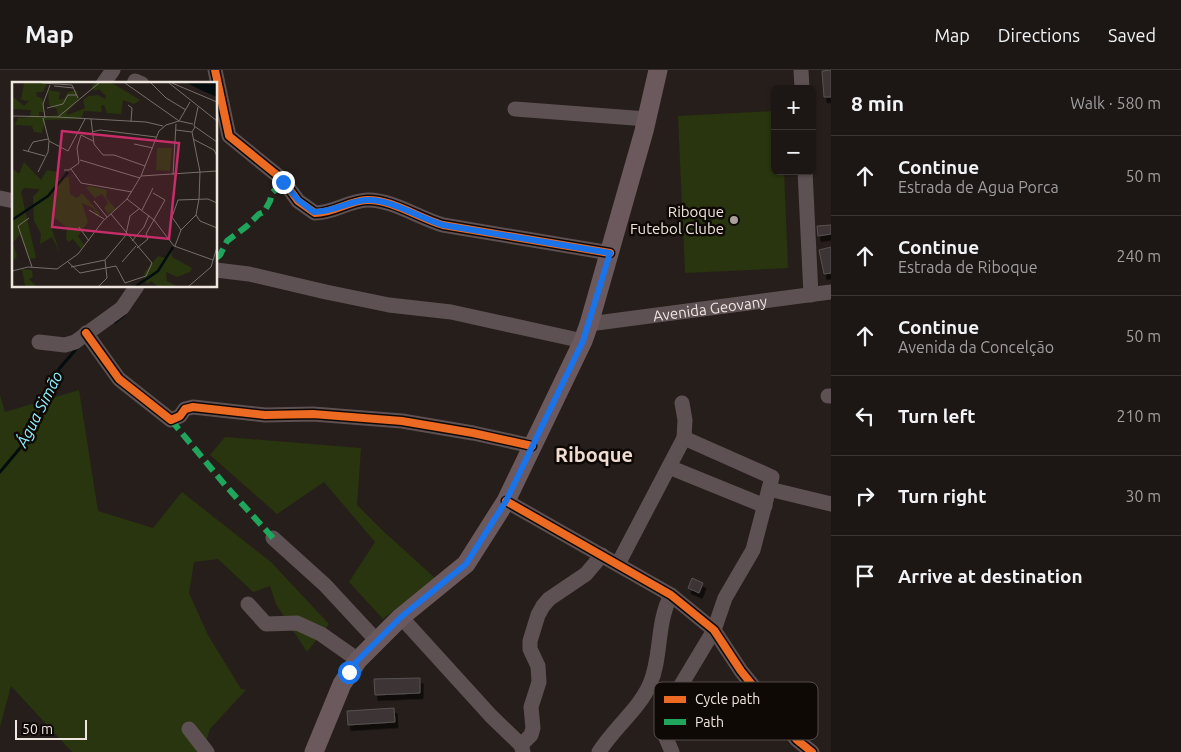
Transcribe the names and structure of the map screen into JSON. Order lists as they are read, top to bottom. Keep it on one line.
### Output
{"streets":{"street":["Avenida Geovany"]},"districts":["Riboque"],"water":["Água Simão"],"places":["Riboque Futebol Clube"],"legend":["Cycle path","Path"],"scale_bar":"50 m","page":{"header":"Map","nav":["Map","Directions","Saved"],"heading":["8 min","Walk · 580 m"],"map_buttons":["+","−"],"list":[["Continue","Estrada de Agua Porca","50 m"],["Continue","Estrada de Riboque","240 m"],["Continue","Avenida da Concelção","50 m"],["Turn left","210 m"],["Turn right","30 m"],"Arrive at destination"],"scale":"50 m"}}
